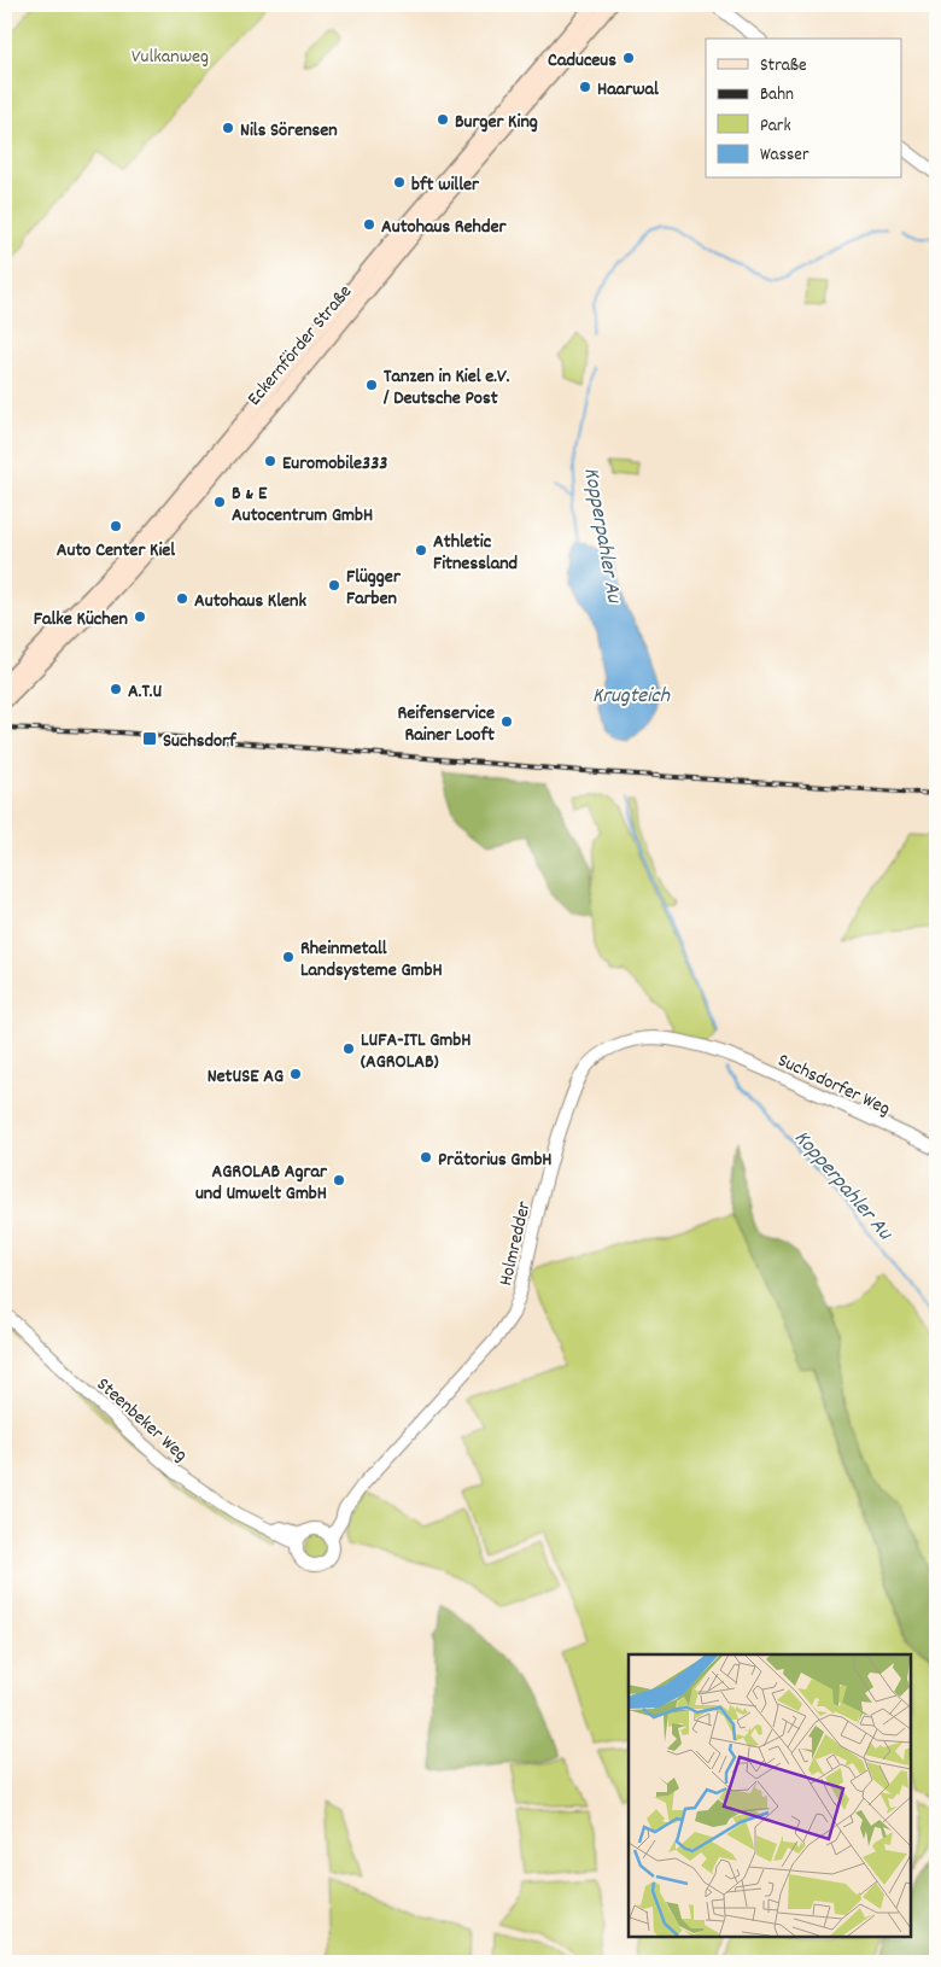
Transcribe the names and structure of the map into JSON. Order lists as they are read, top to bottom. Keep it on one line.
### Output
{"streets":{"main road":["Eckernförder Straße"],"street":["Suchsdorfer Weg","Holmredder","Steenbeker Weg"]},"crossings":[["Suchsdorfer Weg","Holmredder"],["Holmredder","Steenbeker Weg"]],"water":["Kopperpahler Au","Krugteich"],"parks":["Vulkanweg"],"places":{"other":["Caduceus","Haarwal","Burger King","Nils Sörensen","bft willer","Autohaus Rehder","Tanzen in Kiel e.V. / Deutsche Post","Euromobile333","B & E Autocentrum GmbH","Auto Center Kiel","Athletic Fitnessland","Flügger Farben","Autohaus Klenk","Falke Küchen","A.T.U","Reifenservice Rainer Looft","Rheinmetall Landsysteme GmbH","LUFA-ITL GmbH (AGROLAB)","NetUSE AG","Prätorius GmbH","AGROLAB Agrar und Umwelt GmbH"],"transit":["Suchsdorf"]},"legend":["Straße","Bahn","Park","Wasser"]}
